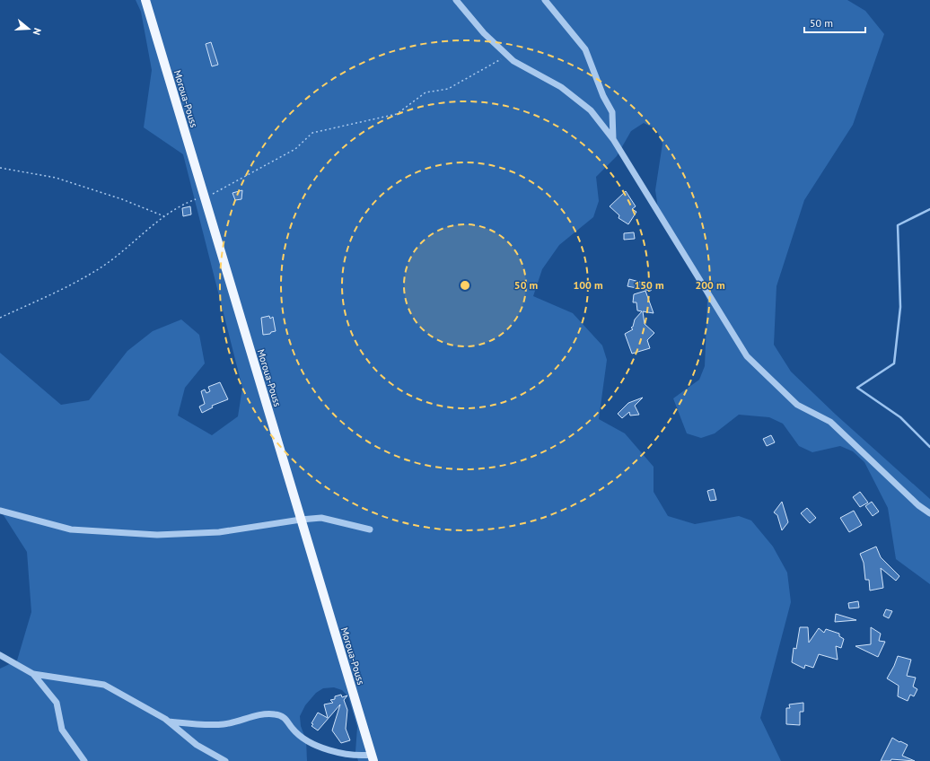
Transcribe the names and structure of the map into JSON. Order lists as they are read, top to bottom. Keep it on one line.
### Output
{"streets":{"main road":["Moroua-Pouss"]},"scale_bar":"50 m","north":"right","rings":["50 m","100 m","150 m","200 m"]}
